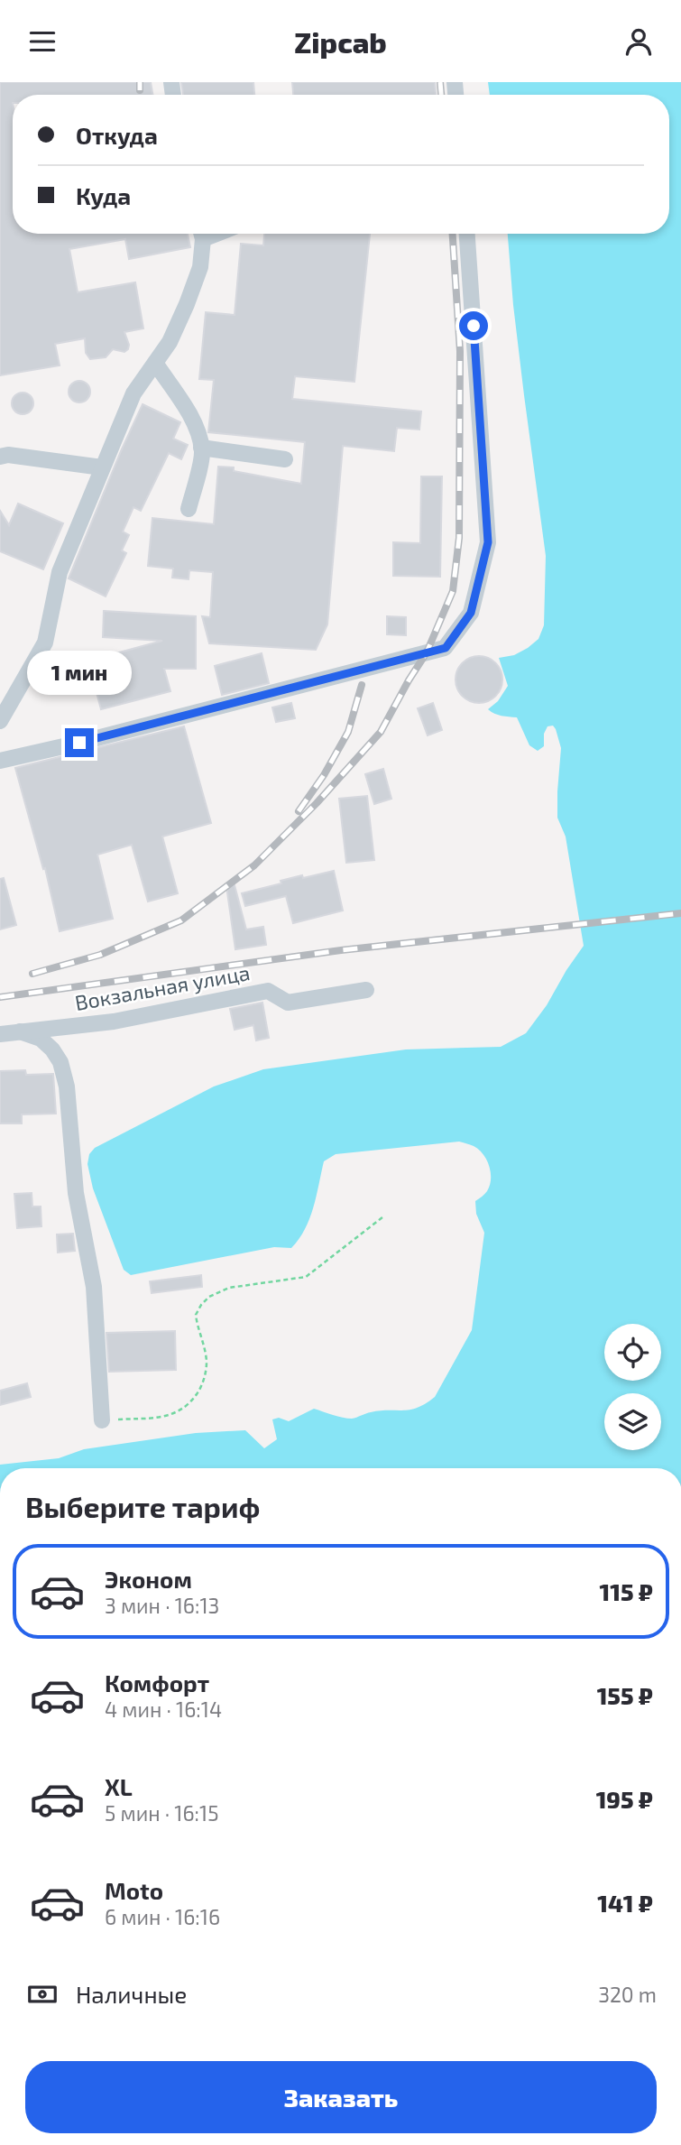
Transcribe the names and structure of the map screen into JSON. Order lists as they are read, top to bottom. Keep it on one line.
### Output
{"streets":{"street":["Вокзальная улица"]},"page":{"header":"Zipcab","banner":["Откуда","Куда"],"bubble":"1 мин","heading":"Выберите тариф","list":[{"name":"Эконом","note":"3 мин · 16:13","value":"115 ₽"},{"name":"Комфорт","note":"4 мин · 16:14","value":"155 ₽"},{"name":"XL","note":"5 мин · 16:15","value":"195 ₽"},{"name":"Moto","note":"6 мин · 16:16","value":"141 ₽"}],"pay":["Наличные","320 m"],"buttons":"Заказать"}}
